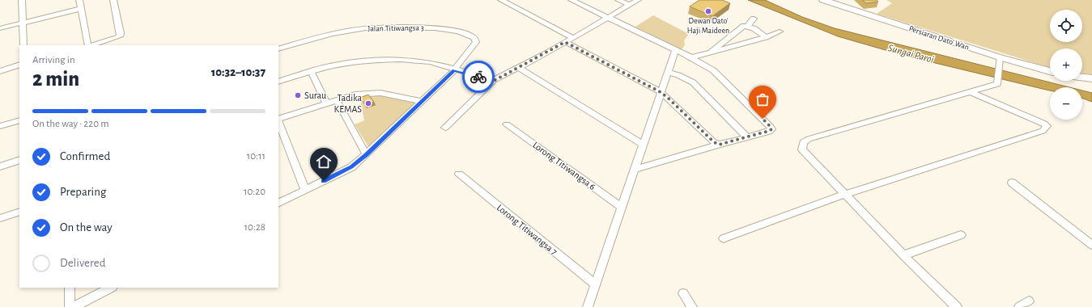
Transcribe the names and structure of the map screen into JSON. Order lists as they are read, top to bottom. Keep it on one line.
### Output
{"streets":{"street":["Jalan Titiwangsa 3","Persiaran Dato' Wan","Lorong Titiwangsa 6","Lorong Titiwangsa 7"]},"water":["Sungai Paroi"],"places":["Dewan Dato' Haji Maideen","Surau","Tadika KEMAS"],"page":{"map_buttons":["+","−"],"heading":["2 min","Arriving in","10:32–10:37"],"bar":"On the way · 220 m","list":[["Confirmed","10:11"],["Preparing","10:20"],["On the way","10:28"],"Delivered"]}}
